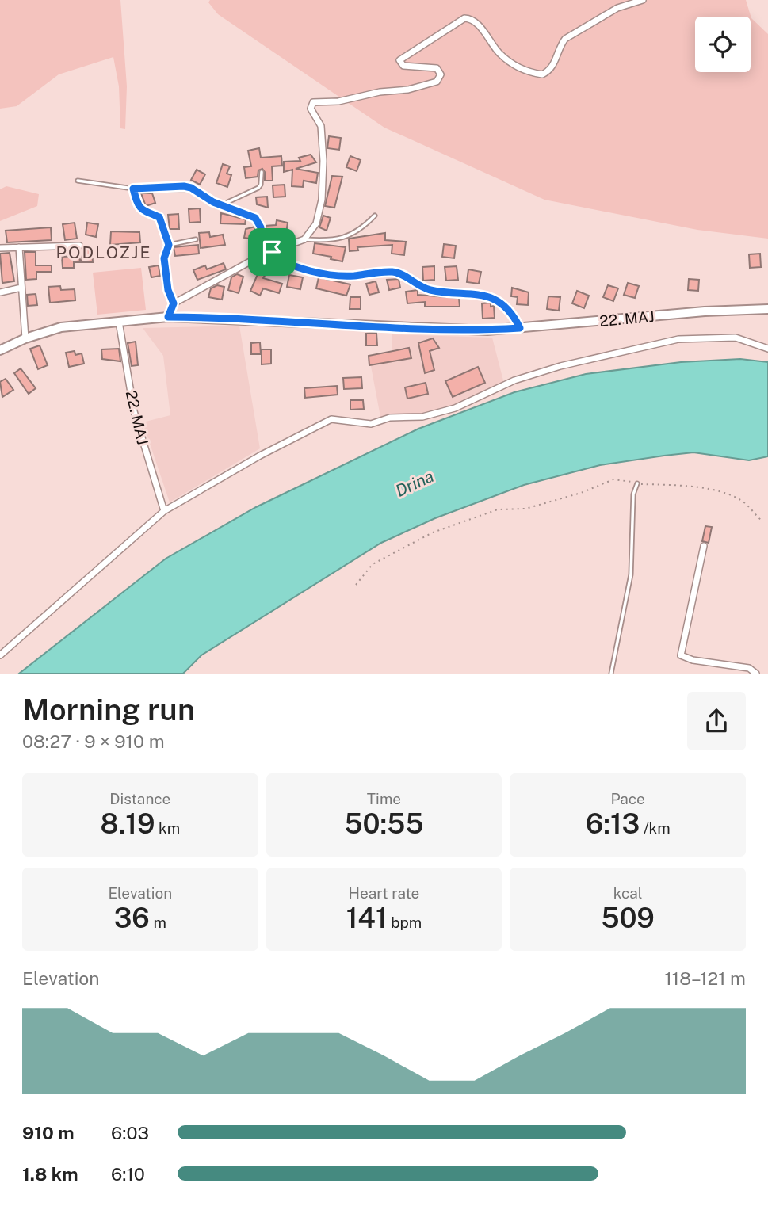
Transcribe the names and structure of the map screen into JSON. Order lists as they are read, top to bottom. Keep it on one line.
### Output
{"streets":{"main road":["22. MAJ"]},"districts":["PODLOZJE"],"water":["Drina"],"page":{"heading":["Morning run","08:27 · 9 × 910 m"],"stats":[["Distance","8.19 km"],["Time","50:55"],["Pace","6:13 /km"],["Elevation","36 m"],["Heart rate","141 bpm"],["kcal","509"]],"chart":["Elevation","118–121 m"],"list":[{"name":"910 m","note":"6:03"},{"name":"1.8 km","note":"6:10"}]}}
